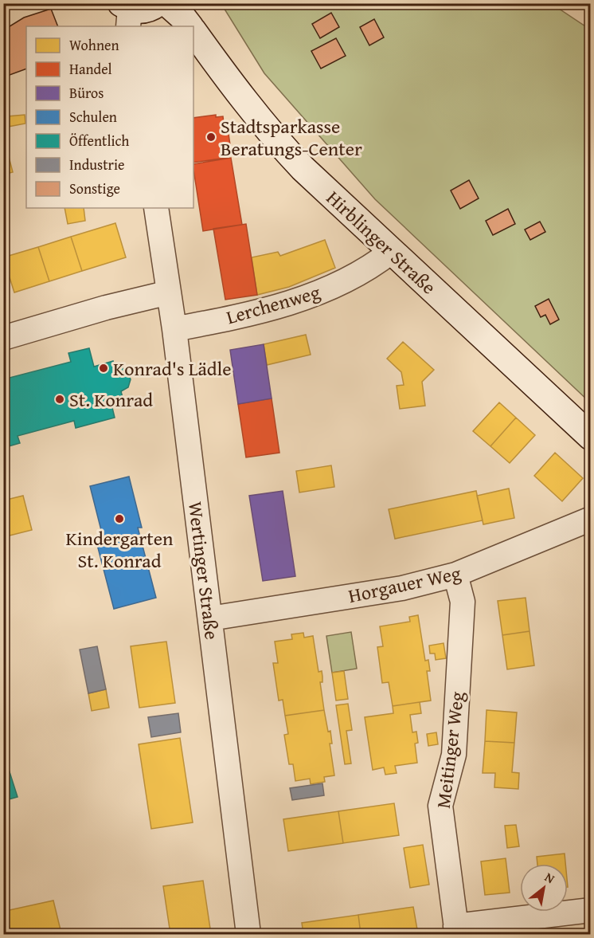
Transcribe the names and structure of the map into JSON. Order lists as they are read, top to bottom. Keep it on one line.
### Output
{"streets":{"street":["Hirblinger Straße","Lerchenweg","Wertinger Straße","Horgauer Weg","Meitinger Weg"]},"crossings":[["Hirblinger Straße","Lerchenweg"],["Lerchenweg","Wertinger Straße"],["Wertinger Straße","Horgauer Weg"],["Horgauer Weg","Meitinger Weg"]],"places":["Stadtsparkasse Beratungs-Center","Konrad's Lädle","St. Konrad","Kindergarten St. Konrad"],"legend":["Wohnen","Handel","Büros","Schulen","Öffentlich","Industrie","Sonstige"],"north":"top right"}
